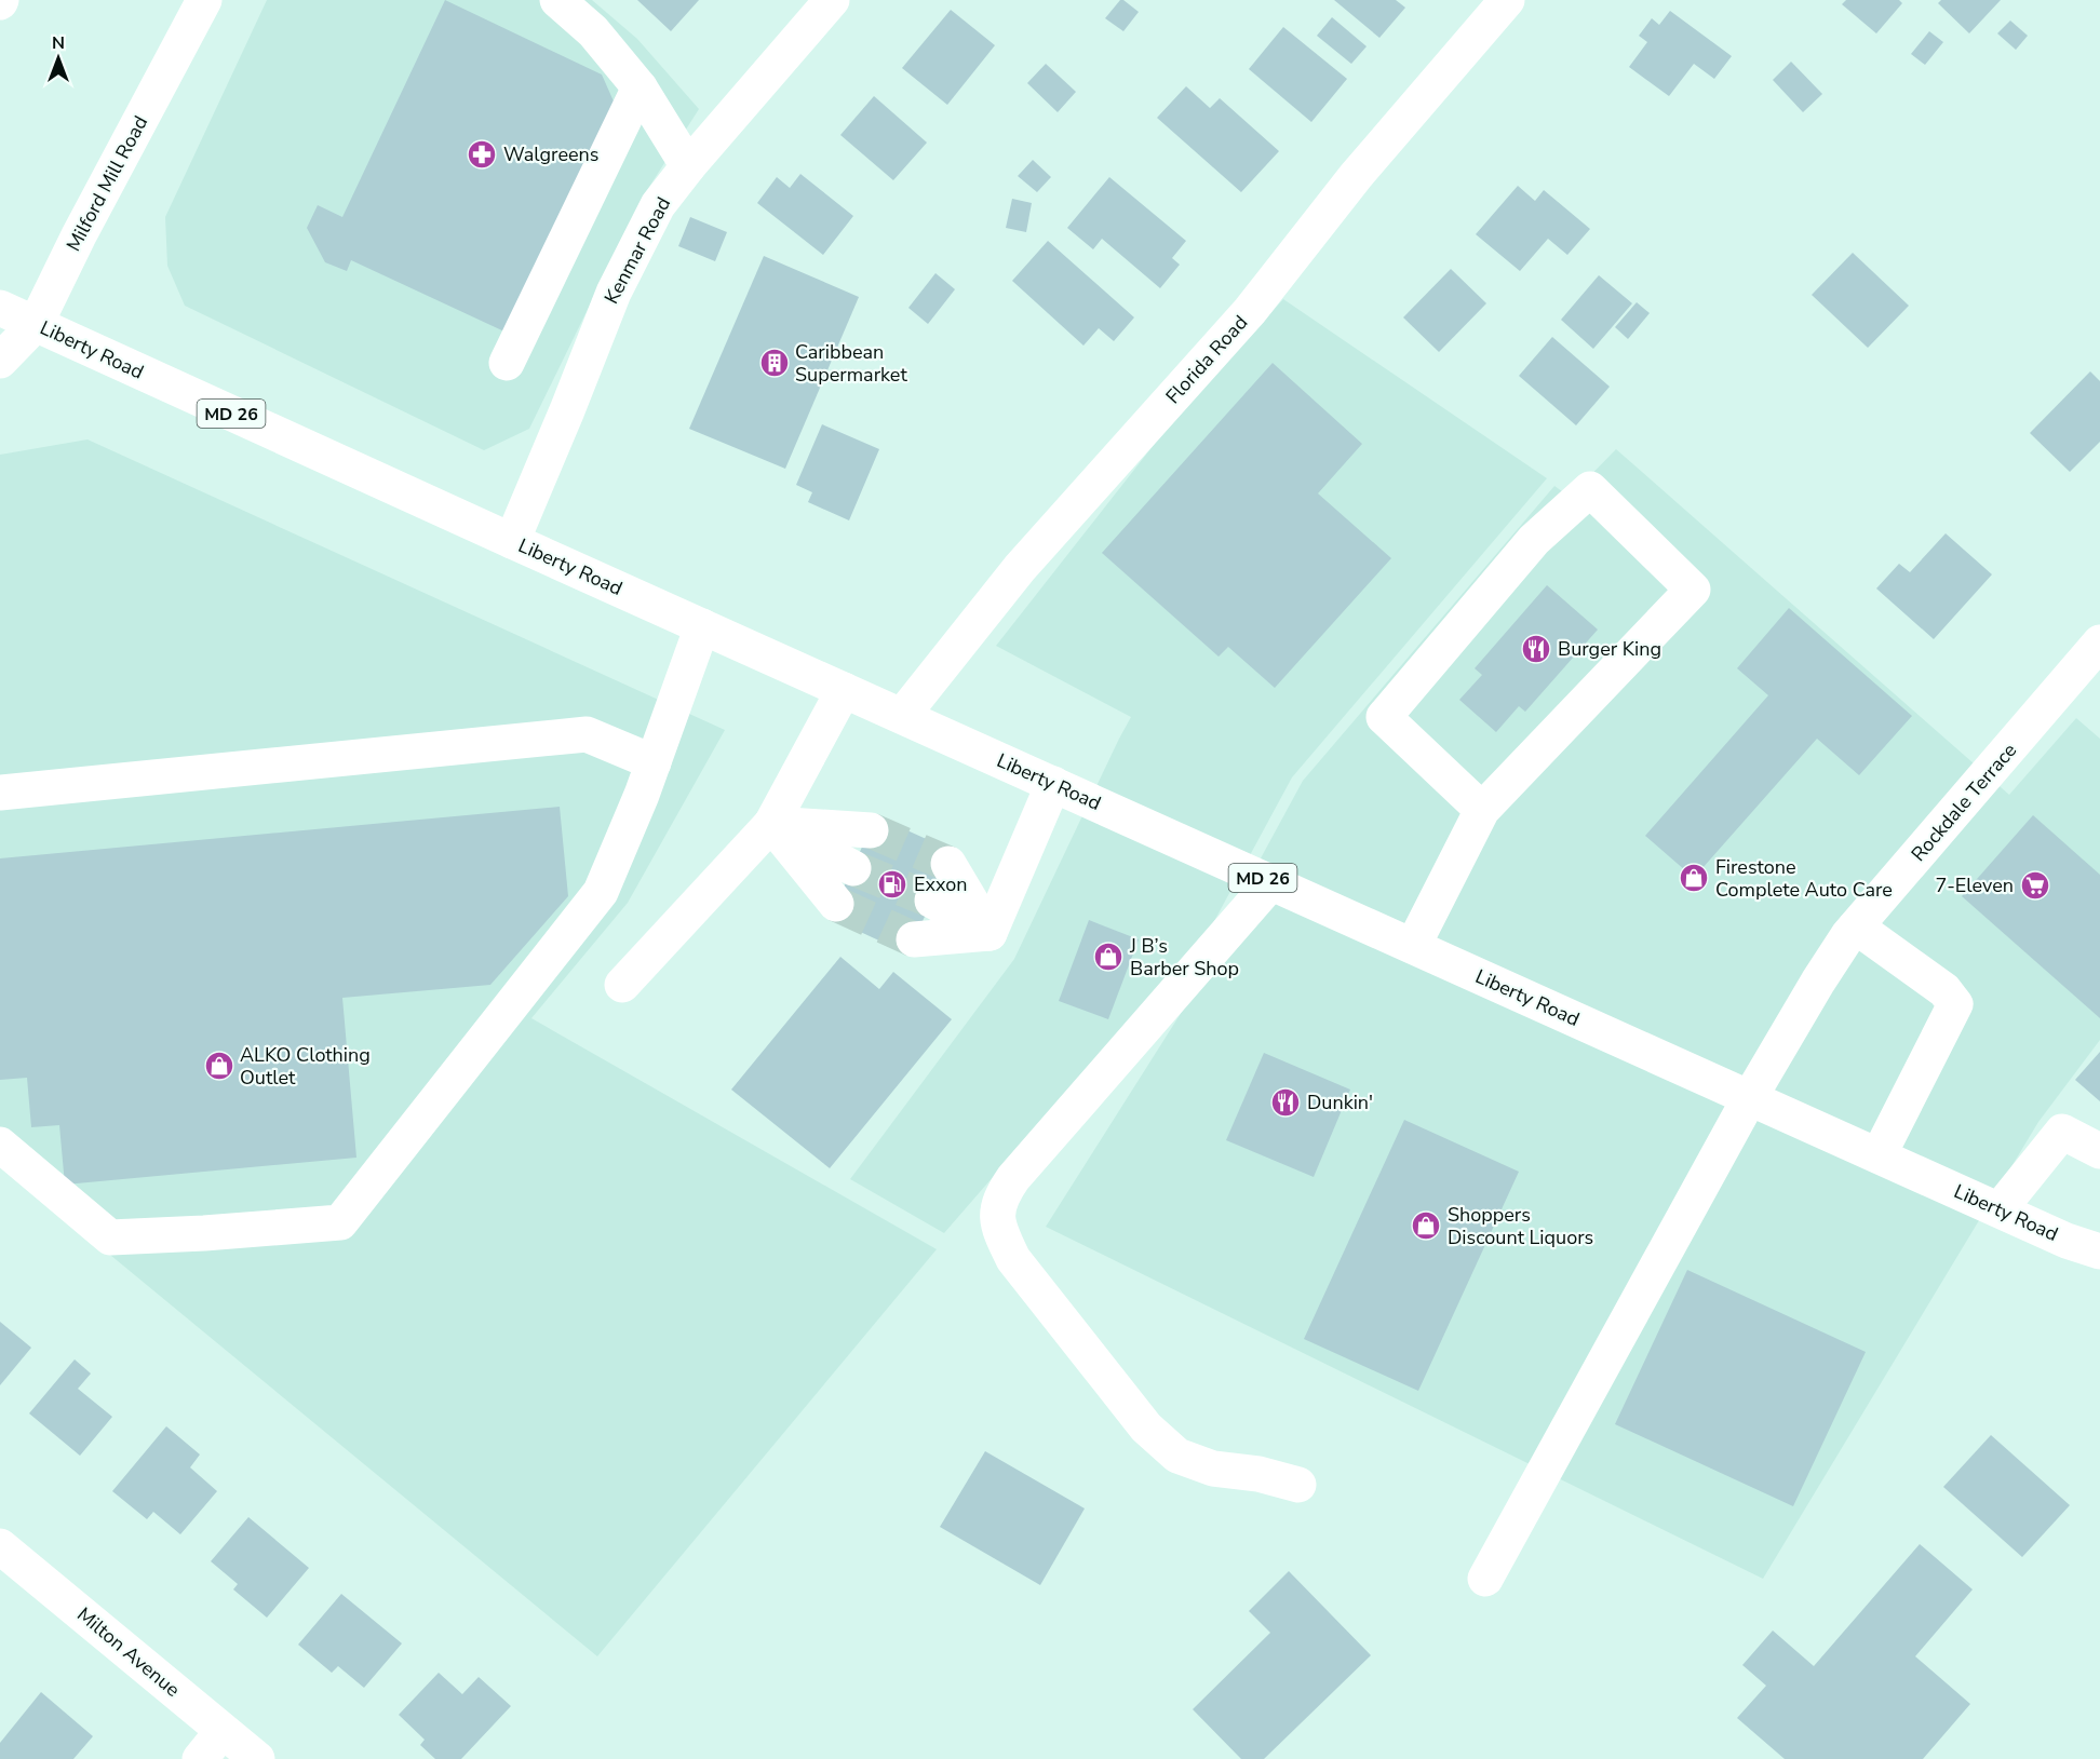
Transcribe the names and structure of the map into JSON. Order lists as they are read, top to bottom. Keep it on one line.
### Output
{"streets":{"main road":["Milford Mill Road","Kenmar Road","Liberty Road","Florida Road","MD 26","Rockdale Terrace","Milton Avenue"]},"crossings":[["Milford Mill Road","Liberty Road"],["Kenmar Road","Liberty Road"],["Liberty Road","Florida Road"],["Liberty Road","Rockdale Terrace"]],"places":{"pharmacy":["Walgreens"],"building":["Caribbean Supermarket"],"restaurant":["Burger King","Dunkin'"],"shop":["Firestone Complete Auto Care","J B’s Barber Shop","ALKO Clothing Outlet","Shoppers Discount Liquors"],"fuel station":["Exxon"],"supermarket":["7-Eleven"]},"north":"top"}
